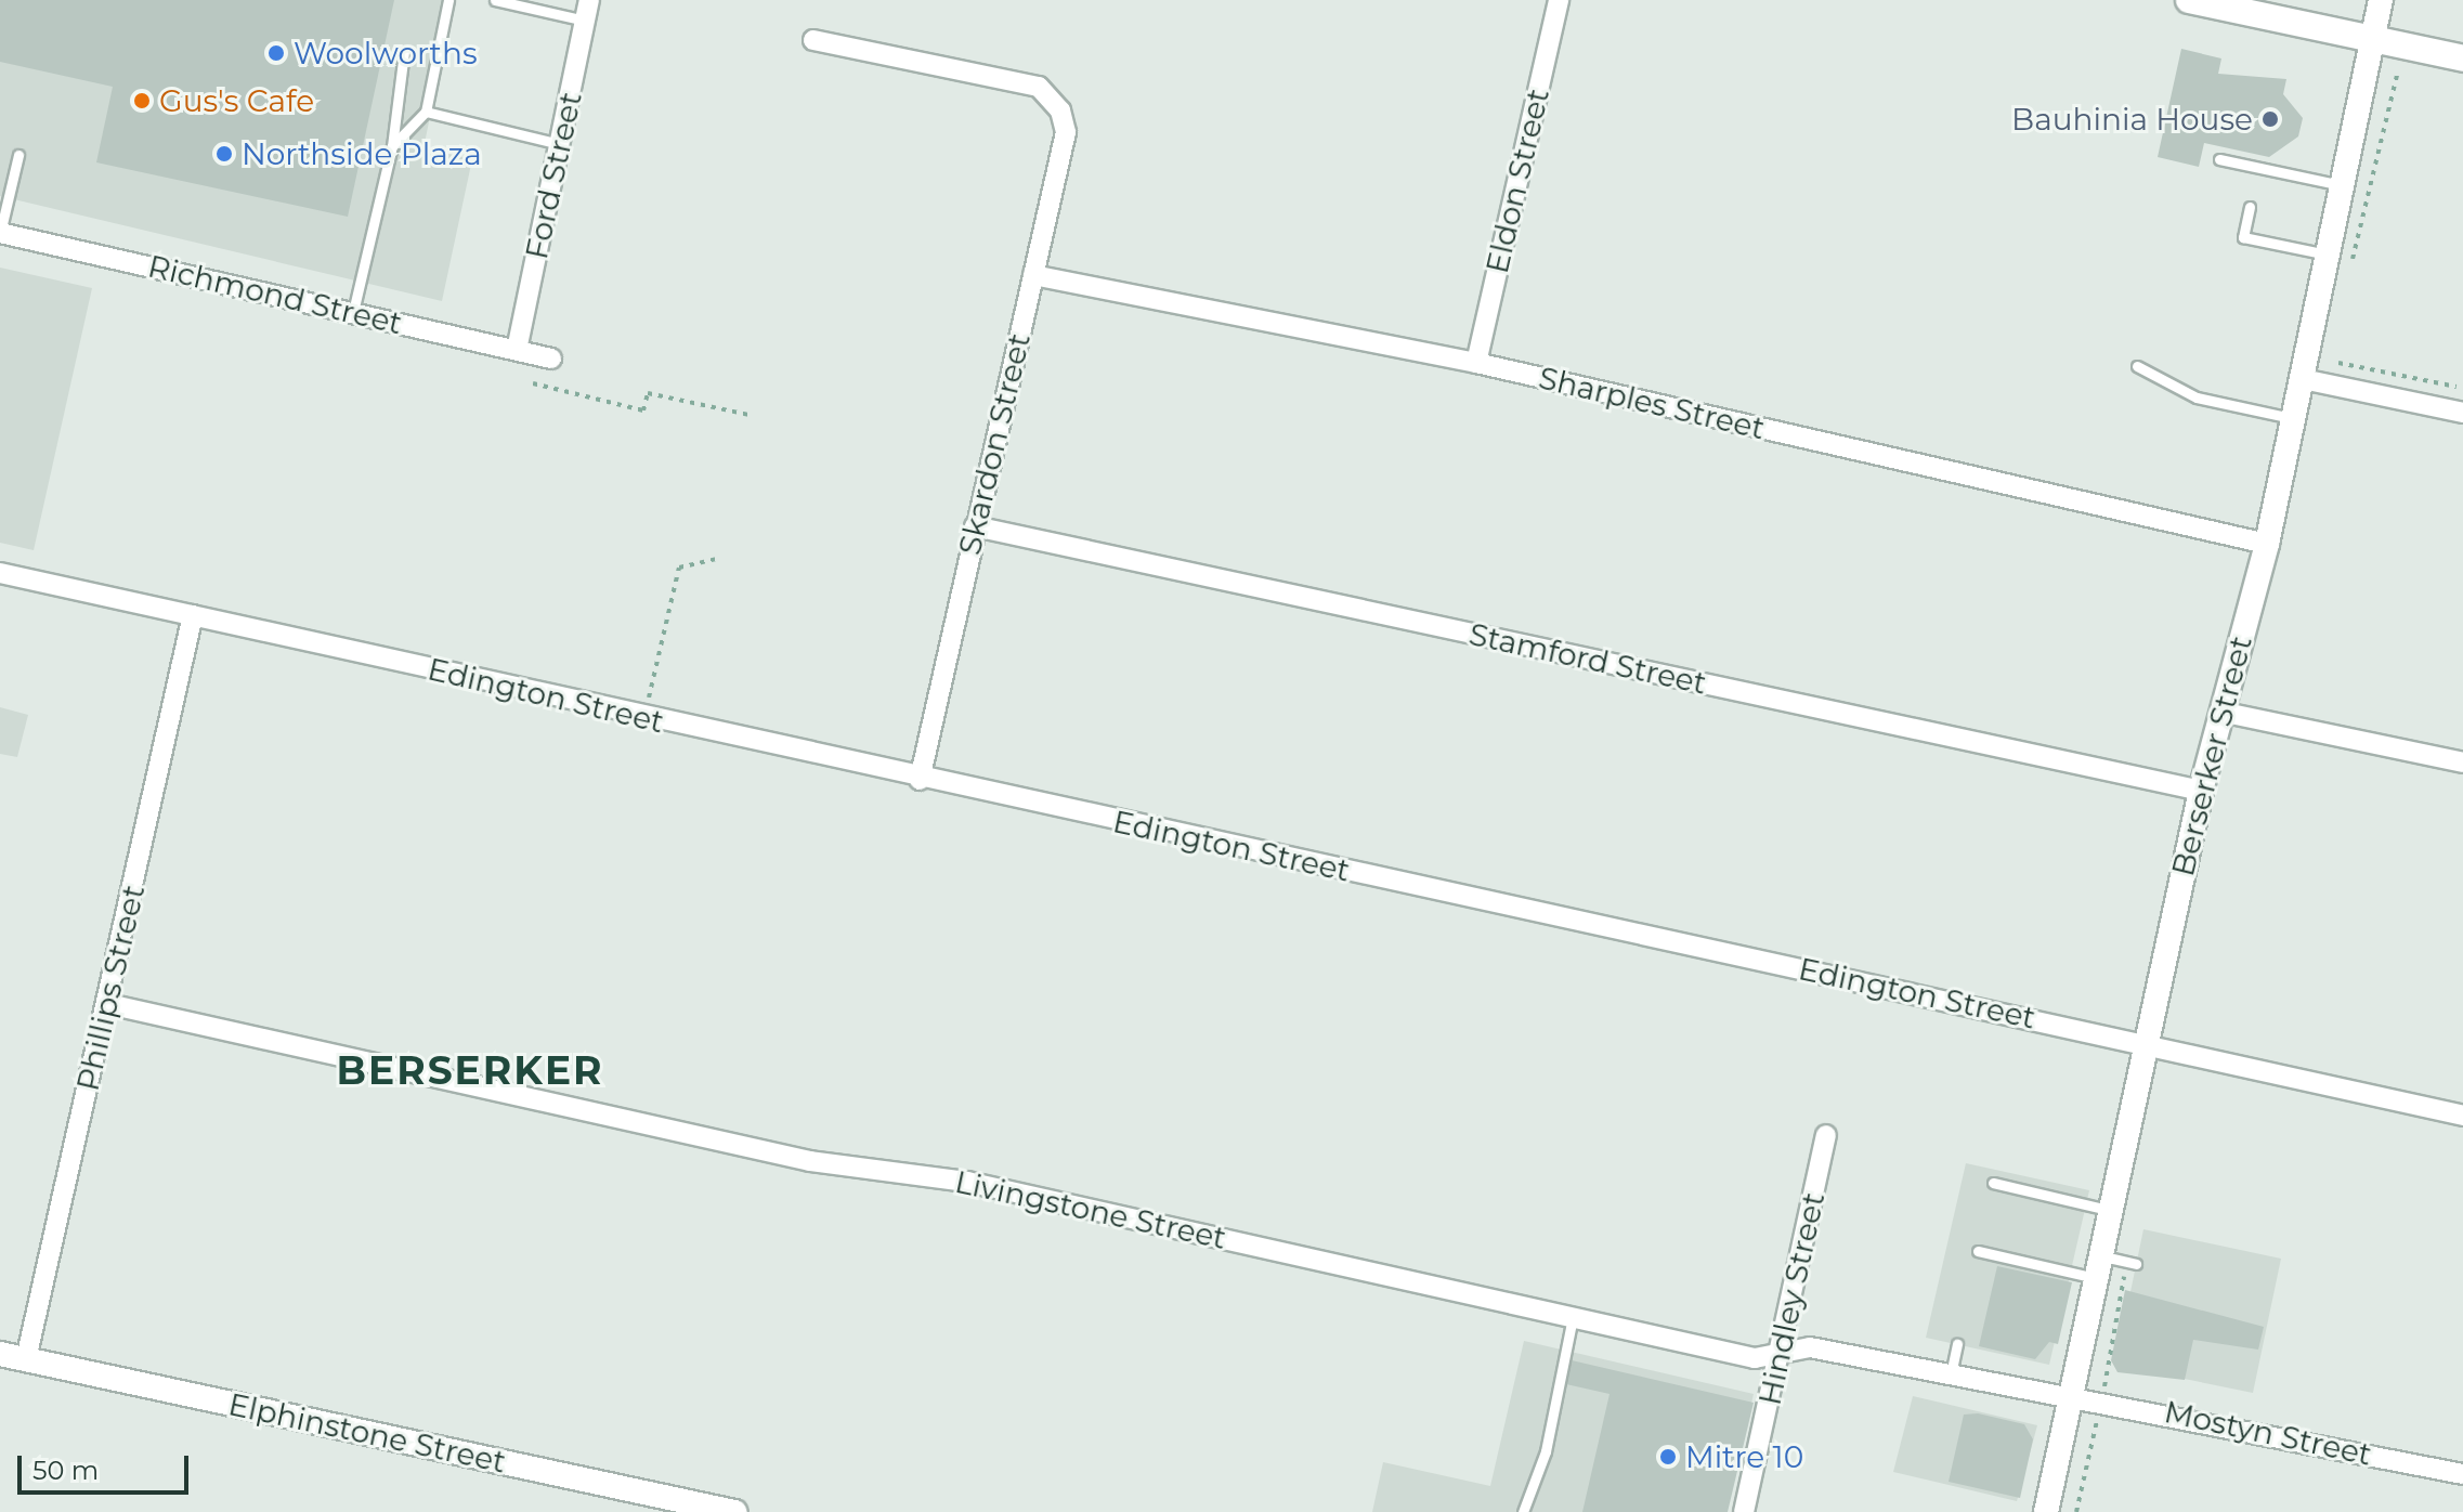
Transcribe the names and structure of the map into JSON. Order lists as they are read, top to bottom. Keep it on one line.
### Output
{"streets":{"street":["Ford Street","Eldon Street","Richmond Street","Sharples Street","Skardon Street","Stamford Street","Edington Street","Berserker Street","Phillips Street","Livingstone Street","Hindley Street","Elphinstone Street","Mostyn Street"]},"crossings":[["Ford Street","Richmond Street"],["Eldon Street","Sharples Street"],["Sharples Street","Skardon Street"],["Sharples Street","Berserker Street"],["Skardon Street","Stamford Street"],["Skardon Street","Edington Street"],["Stamford Street","Berserker Street"],["Edington Street","Berserker Street"],["Edington Street","Phillips Street"],["Berserker Street","Livingstone Street"],["Berserker Street","Mostyn Street"],["Phillips Street","Livingstone Street"],["Phillips Street","Elphinstone Street"],["Livingstone Street","Hindley Street"],["Livingstone Street","Mostyn Street"]],"districts":["BERSERKER"],"places":["Woolworths","Gus's Cafe","Bauhinia House","Northside Plaza","Mitre 10"],"scale_bar":"50 m"}
